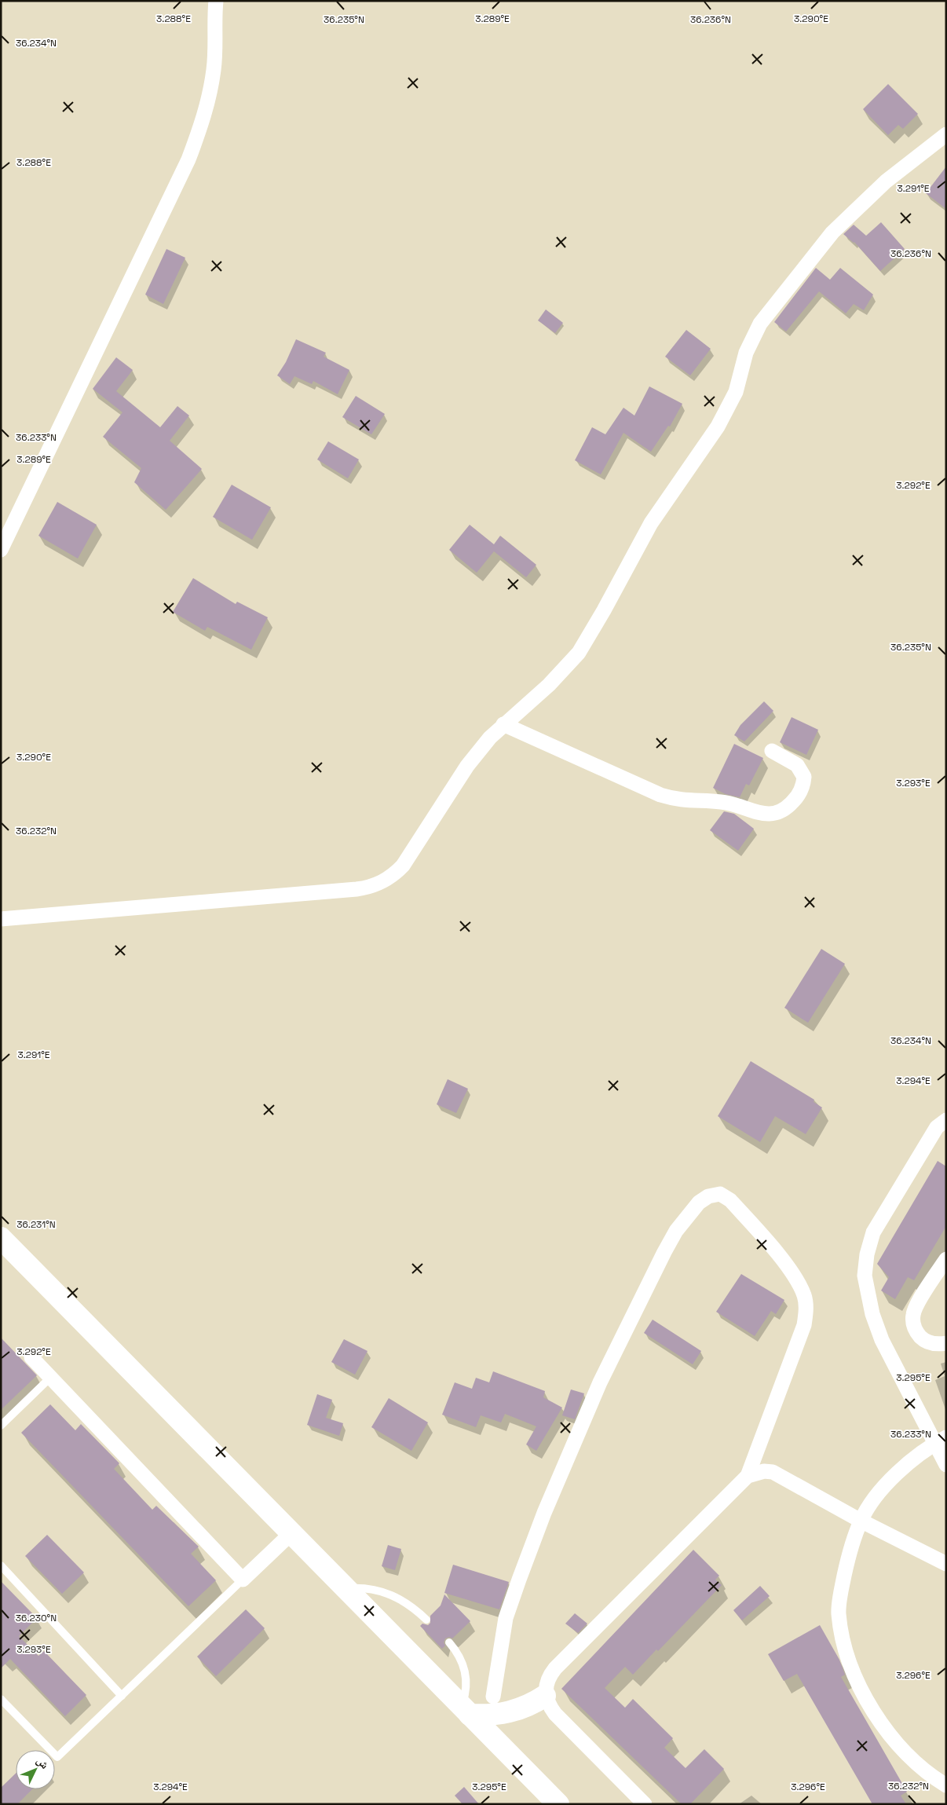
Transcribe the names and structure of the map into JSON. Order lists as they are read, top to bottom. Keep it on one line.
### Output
{"north":"top right","coordinates":["3.288°E","3.289°E","3.290°E","36.235°N","36.236°N","36.234°N","3.291°E","36.233°N","3.292°E","3.293°E","36.232°N","3.294°E","36.231°N","3.295°E","36.230°N","3.296°E"]}
